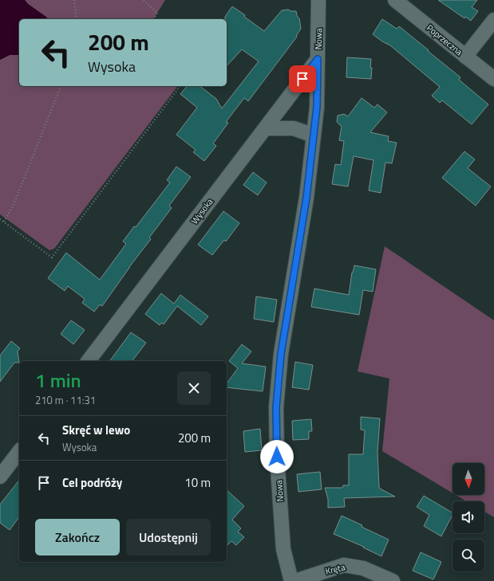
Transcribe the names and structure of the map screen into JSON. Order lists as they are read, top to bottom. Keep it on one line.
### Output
{"streets":{"street":["Nowa","Poprzeczna","Wysoka","Kręta"]},"crossings":[["Nowa","Wysoka"]],"north":"bottom","page":{"turn":["200 m","Wysoka"],"heading":["1 min","210 m · 11:31"],"list":[{"name":"Skręć w lewo","note":"Wysoka","value":"200 m"},{"name":"Cel podróży","value":"10 m"}],"buttons":["Zakończ","Udostępnij"]}}
